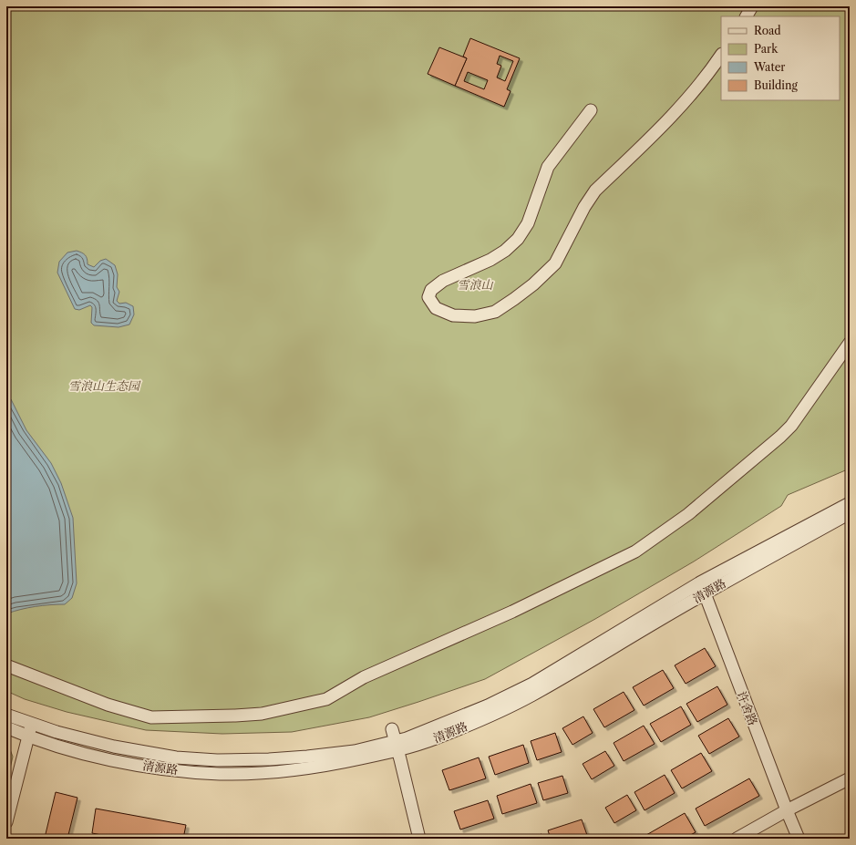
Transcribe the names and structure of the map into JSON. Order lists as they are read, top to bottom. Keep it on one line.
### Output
{"streets":{"street":["清源路","许舍路"]},"crossings":[["清源路","许舍路"]],"parks":["雪浪山","雪浪山生态园"],"legend":["Road","Park","Water","Building"]}
